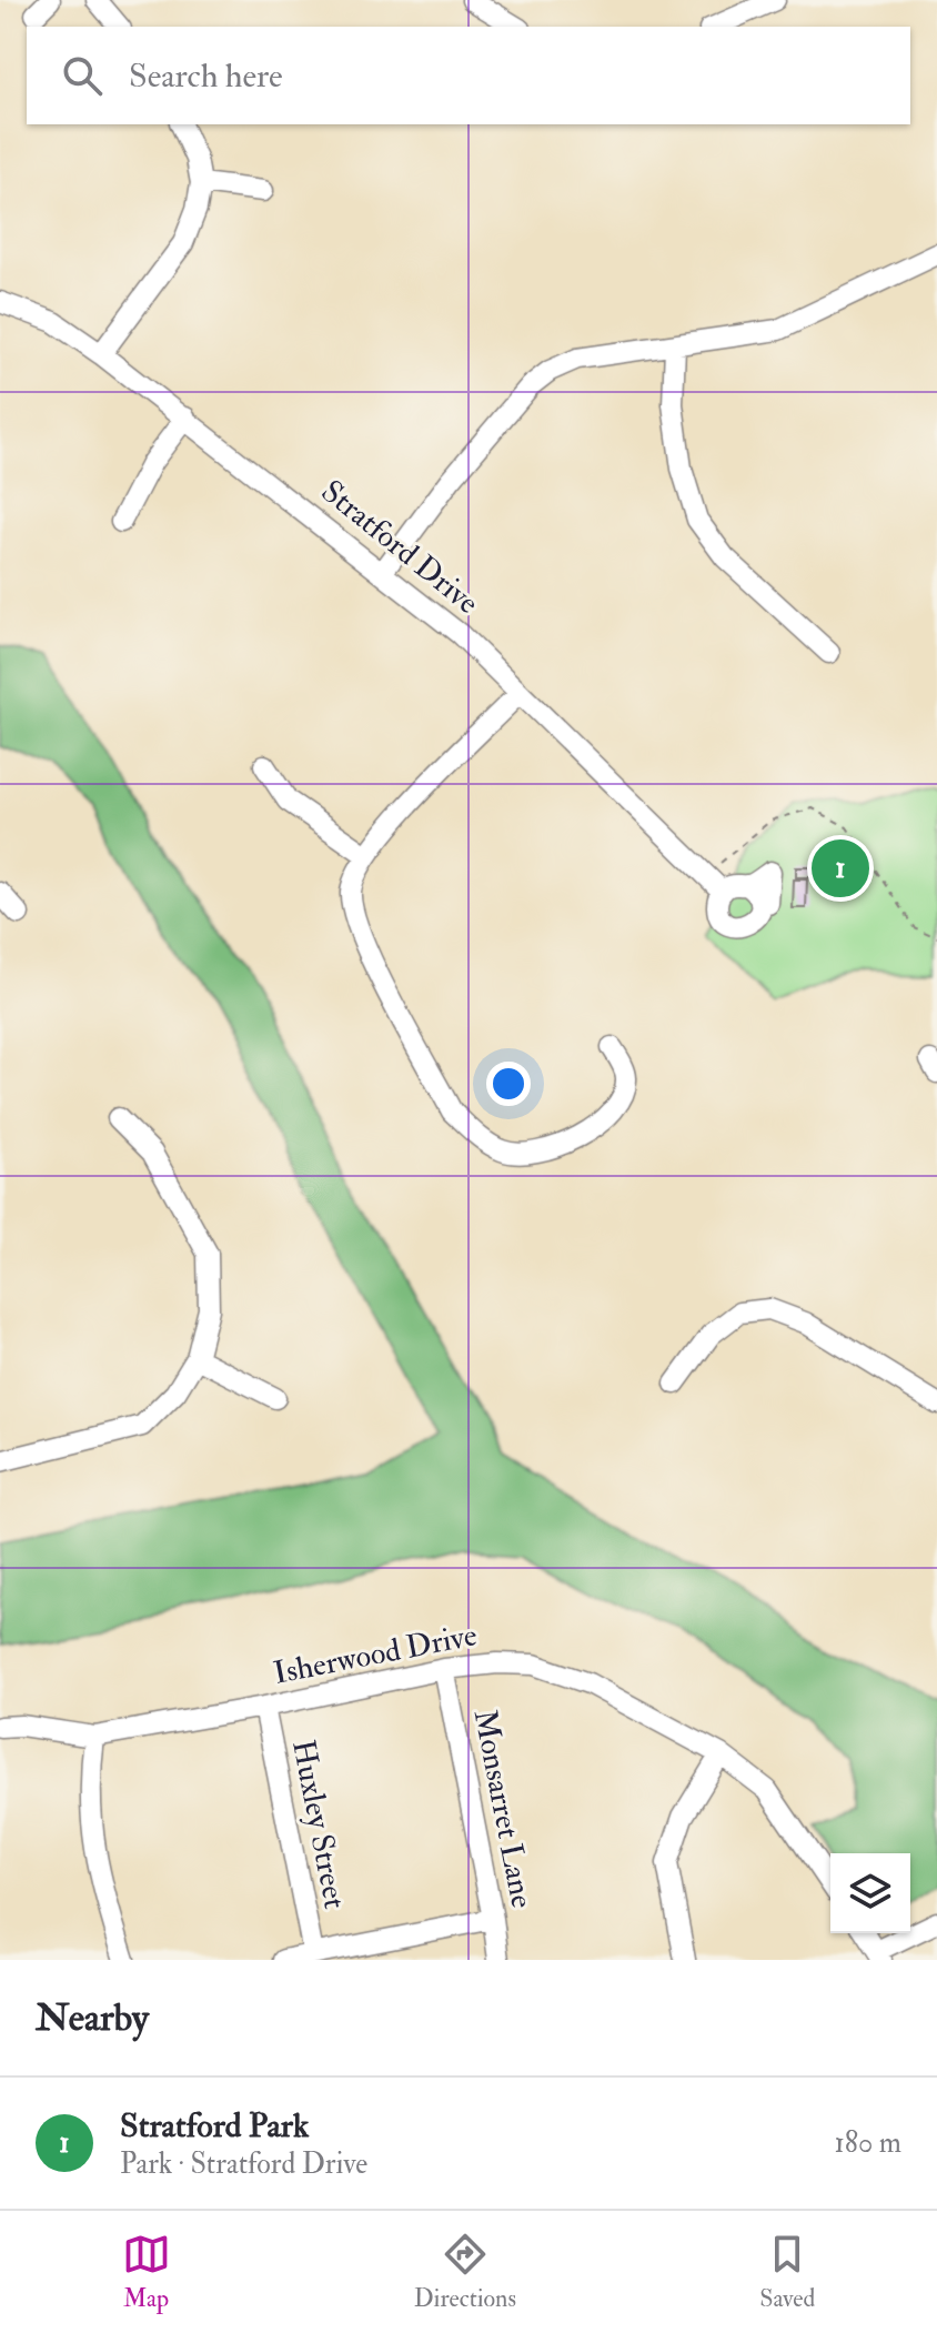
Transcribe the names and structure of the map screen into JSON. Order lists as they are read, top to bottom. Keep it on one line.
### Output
{"streets":{"street":["Stratford Drive","Isherwood Drive","Monsarret Lane","Huxley Street"]},"crossings":[["Isherwood Drive","Monsarret Lane"],["Isherwood Drive","Huxley Street"]],"page":{"search":"Search here","pins":"1","heading":"Nearby","list":[{"mark":"1","name":"Stratford Park","note":"Park · Stratford Drive","value":"180 m"}],"nav":["Map","Directions","Saved"]}}
